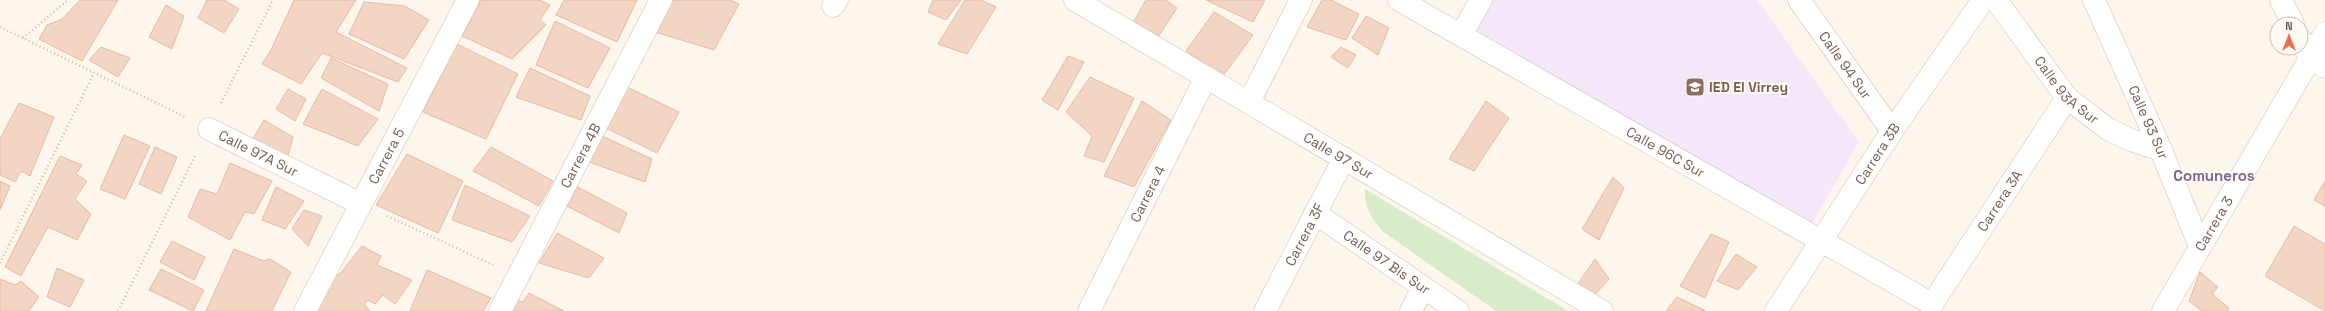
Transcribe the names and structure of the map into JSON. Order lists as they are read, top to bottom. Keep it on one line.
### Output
{"streets":{"street":["Calle 94 Sur","Calle 93A Sur","Calle 93 Sur","Calle 96C Sur","Calle 97A Sur","Carrera 3B","Carrera 5","Calle 97 Sur","Carrera 4B","Carrera 4","Carrera 3A","Carrera 3","Carrera 3F","Calle 97 Bis Sur"]},"crossings":[["Calle 94 Sur","Carrera 3B"],["Calle 93A Sur","Calle 93 Sur"],["Calle 93A Sur","Carrera 3A"],["Calle 93 Sur","Carrera 3"],["Calle 96C Sur","Carrera 3B"],["Calle 96C Sur","Carrera 3A"],["Calle 97A Sur","Carrera 5"],["Calle 97 Sur","Carrera 4"],["Calle 97 Sur","Carrera 3F"],["Carrera 3F","Calle 97 Bis Sur"]],"districts":["Comuneros"],"places":{"school or university":["IED El Virrey"]},"north":"top"}
